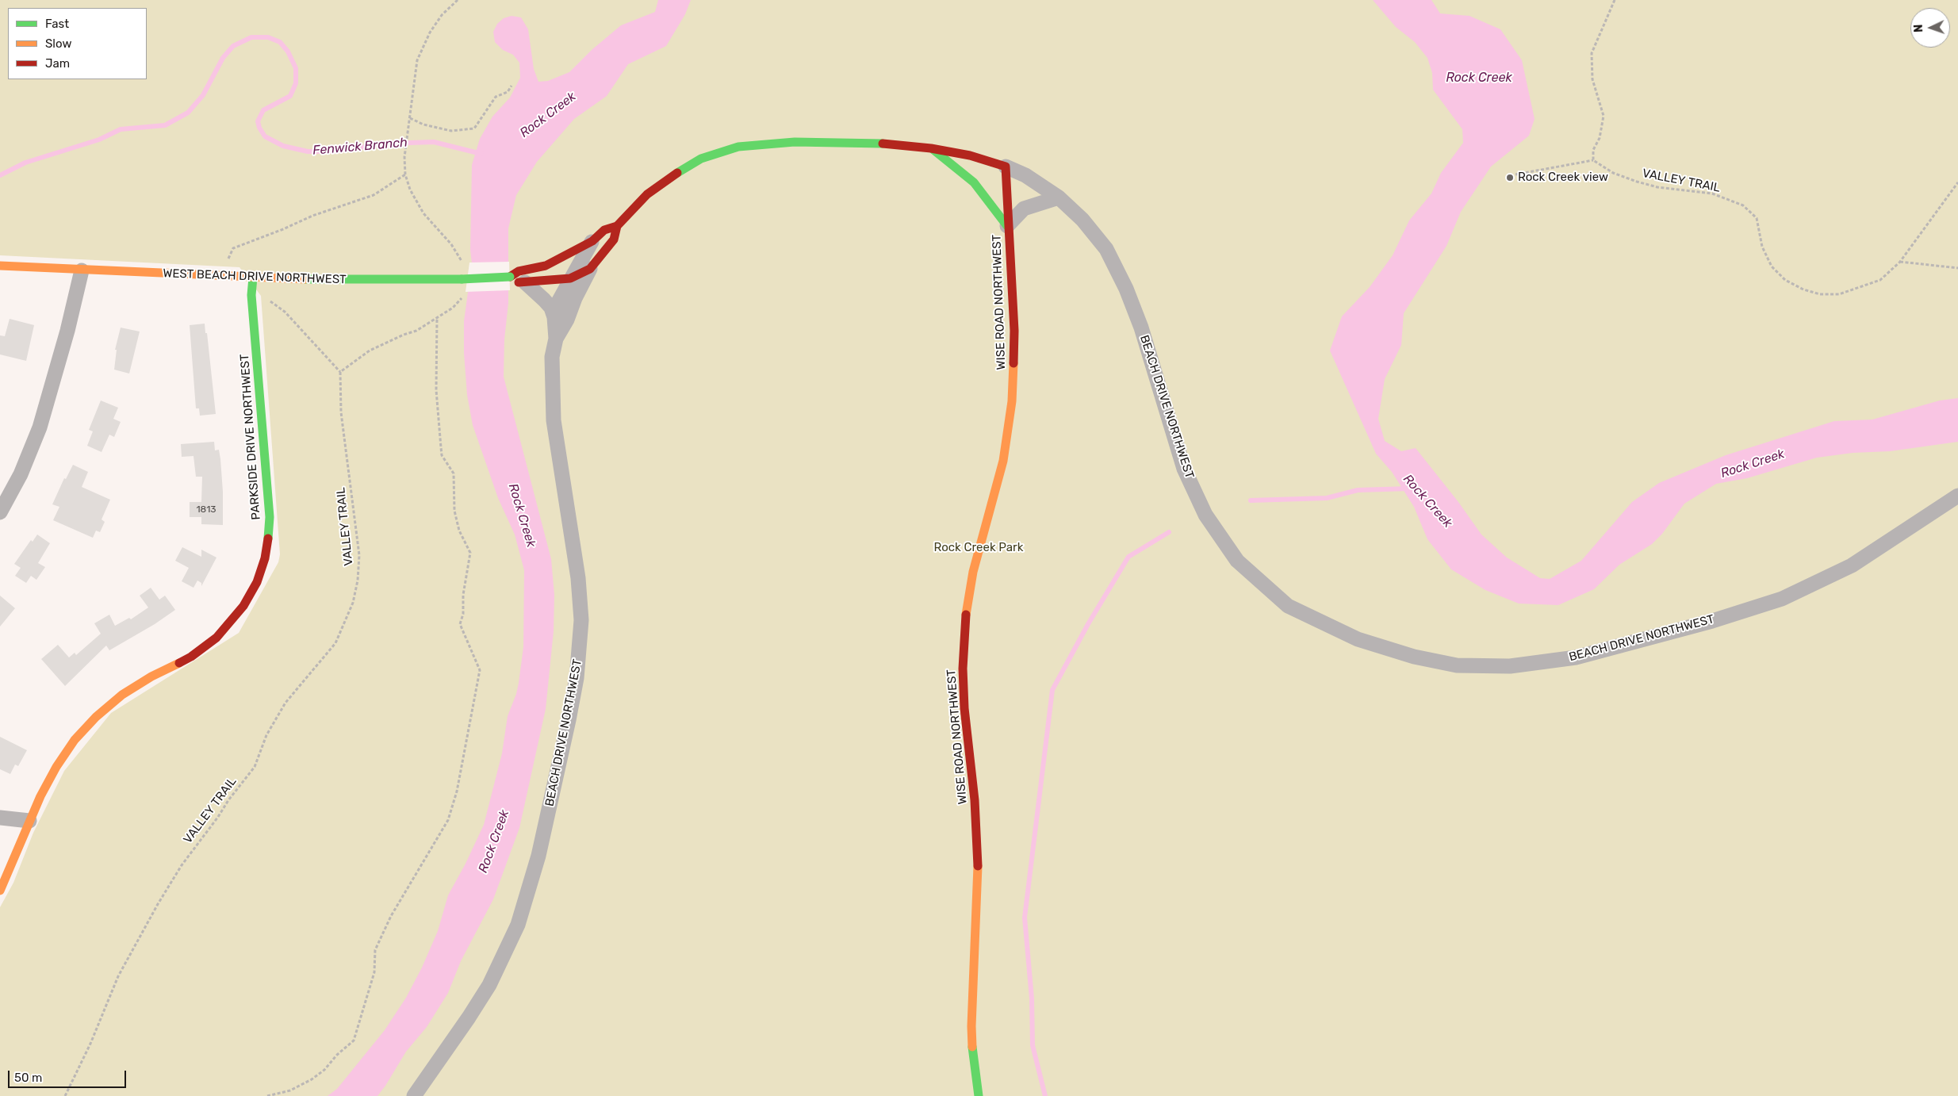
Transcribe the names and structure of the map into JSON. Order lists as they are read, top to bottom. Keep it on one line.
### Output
{"streets":{"street":["WEST BEACH DRIVE NORTHWEST","WISE ROAD NORTHWEST","BEACH DRIVE NORTHWEST","PARKSIDE DRIVE NORTHWEST"],"path":["VALLEY TRAIL"]},"crossings":[["WEST BEACH DRIVE NORTHWEST","BEACH DRIVE NORTHWEST"],["WEST BEACH DRIVE NORTHWEST","PARKSIDE DRIVE NORTHWEST"],["WISE ROAD NORTHWEST","BEACH DRIVE NORTHWEST"]],"water":["Rock Creek","Fenwick Branch"],"parks":["Rock Creek Park"],"places":["Rock Creek view"],"house_numbers":["1813"],"legend":["Fast","Slow","Jam"],"scale_bar":"50 m","north":"left"}
